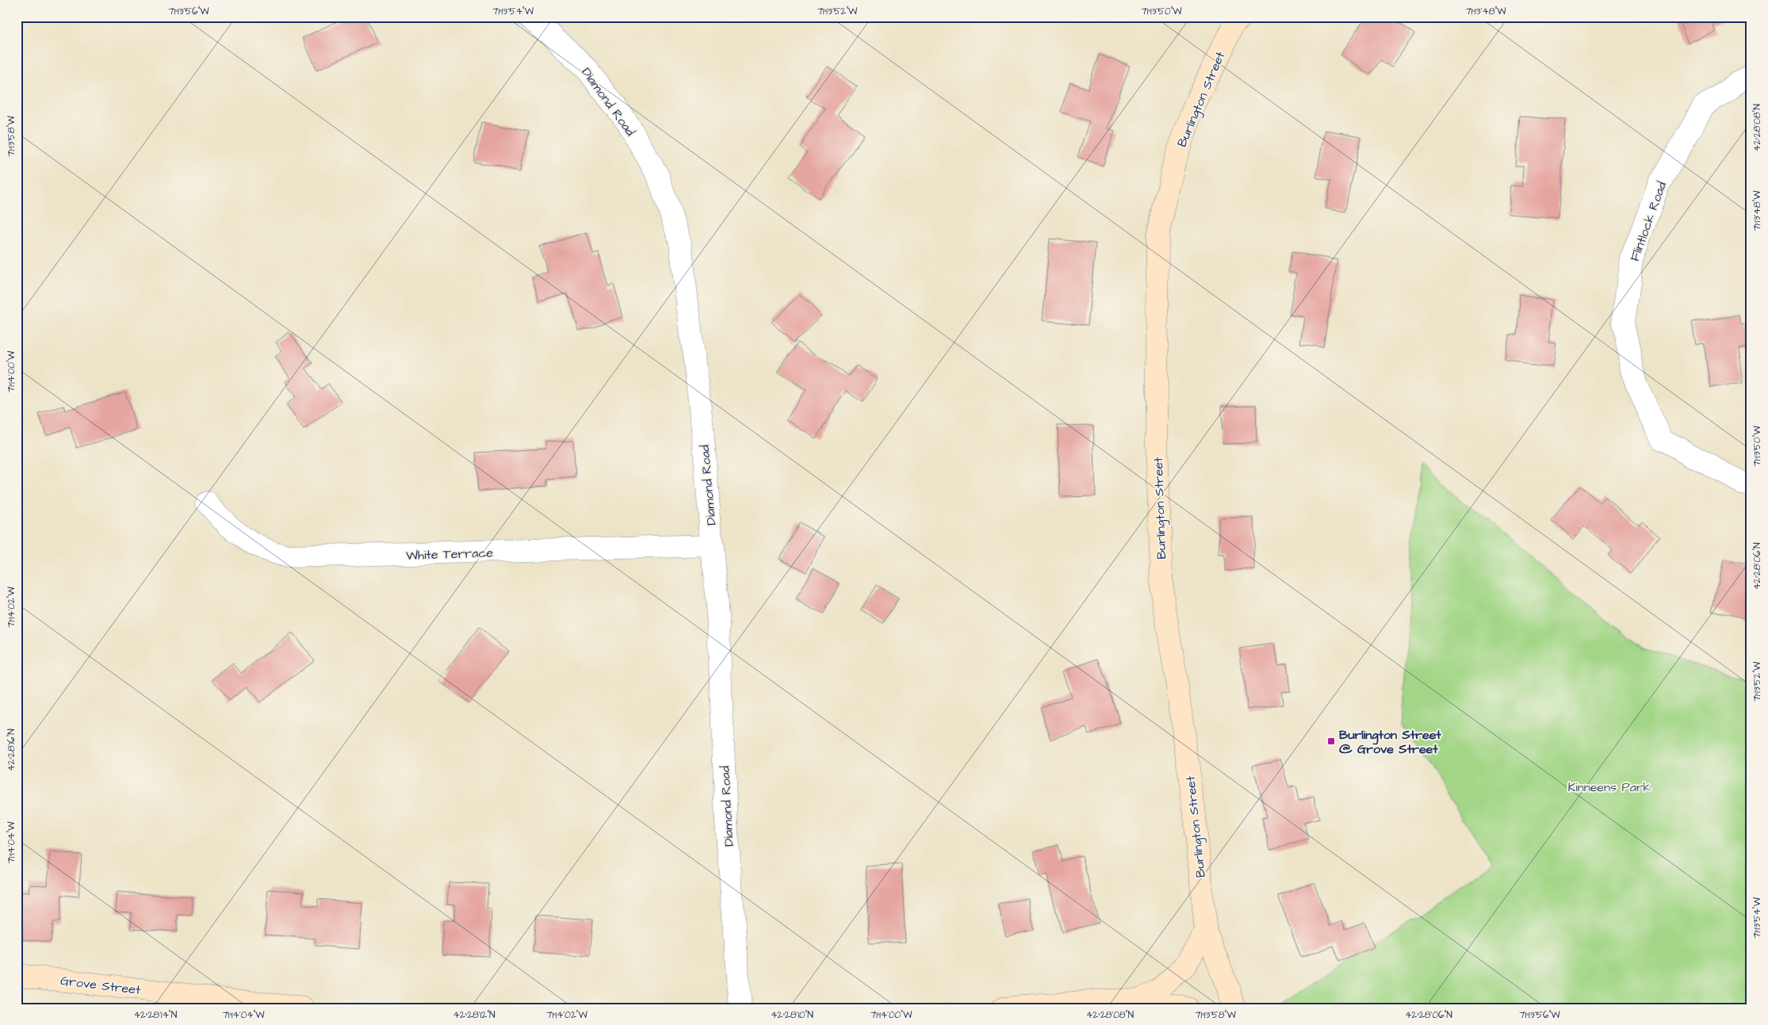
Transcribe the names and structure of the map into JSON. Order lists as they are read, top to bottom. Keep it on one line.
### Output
{"streets":{"street":["Burlington Street","Diamond Road","Flintlock Road","White Terrace","Grove Street"]},"crossings":[["Diamond Road","White Terrace"]],"parks":["Kinneens Park"],"places":{"transit":["Burlington Street @ Grove Street"]},"coordinates":["71°13'56\"W","71°13'54\"W","71°13'52\"W","71°13'50\"W","71°13'48\"W","42°28'08\"N","71°13'58\"W","71°14'00\"W","42°28'06\"N","71°14'02\"W","42°28'16\"N","71°14'04\"W","42°28'14\"N","42°28'12\"N","42°28'10\"N"]}
